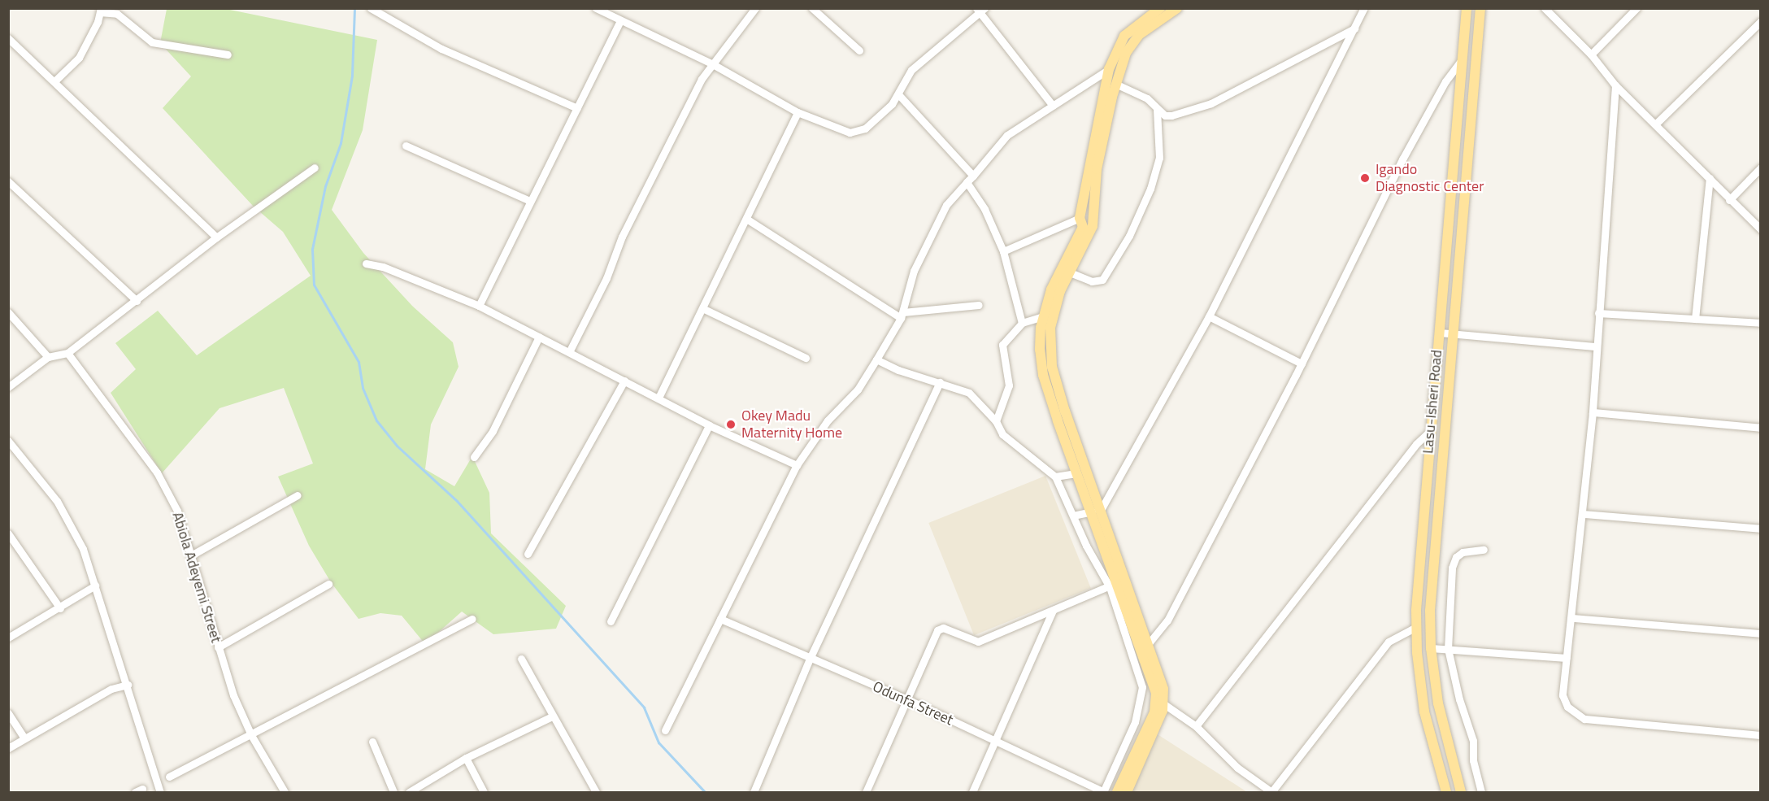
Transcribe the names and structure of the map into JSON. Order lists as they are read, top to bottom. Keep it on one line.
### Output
{"streets":{"main road":["Lasu-Isheri Road"],"street":["Abiola Adeyemi Street","Odunfa Street"]},"places":["Igando Diagnostic Center","Okey Madu Maternity Home"]}
